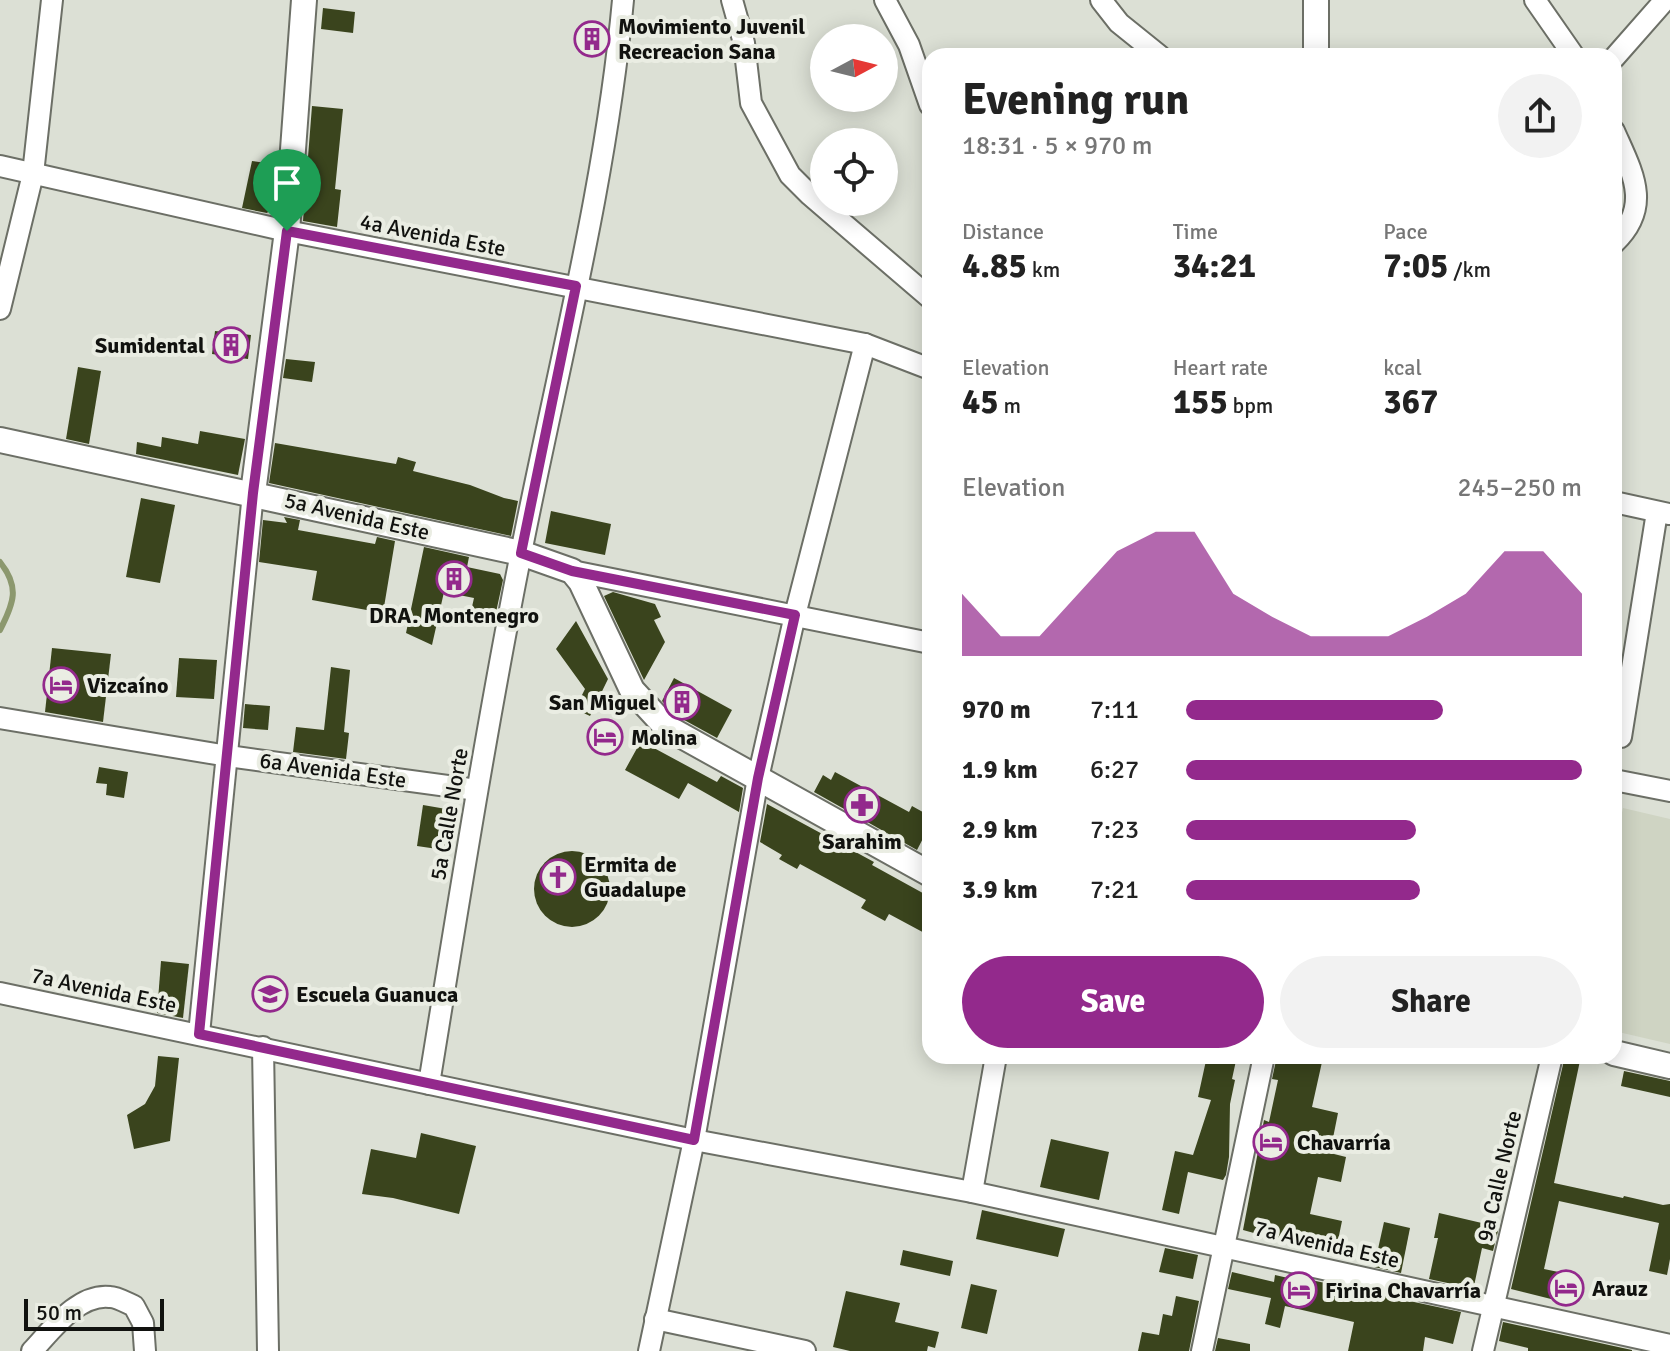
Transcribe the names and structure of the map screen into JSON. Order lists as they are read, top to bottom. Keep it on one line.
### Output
{"streets":{"street":["4a Avenida Este","5a Avenida Este","6a Avenida Este","5a Calle Norte","7a Avenida Este","9a Calle Norte"]},"crossings":[["4a Avenida Este","5a Calle Norte"],["5a Avenida Este","5a Calle Norte"],["6a Avenida Este","5a Calle Norte"],["5a Calle Norte","7a Avenida Este"],["7a Avenida Este","9a Calle Norte"]],"places":{"building":["Movimiento Juvenil Recreacion Sana","Sumidental","DRA. Montenegro","San Miguel"],"hotel":["Vizcaíno","Molina","Chavarría","Arauz","Firina Chavarría"],"pharmacy":["Sarahim"],"church":["Ermita de Guadalupe"],"school or university":["Escuela Guanuca"]},"scale_bar":"50 m","north":"right","page":{"heading":["Evening run","18:31 · 5 × 970 m"],"stats":[["Distance","4.85 km"],["Time","34:21"],["Pace","7:05 /km"],["Elevation","45 m"],["Heart rate","155 bpm"],["kcal","367"]],"chart":["Elevation","245–250 m"],"list":[{"name":"970 m","note":"7:11"},{"name":"1.9 km","note":"6:27"},{"name":"2.9 km","note":"7:23"},{"name":"3.9 km","note":"7:21"}],"buttons":["Save","Share"],"scale":"50 m"}}
